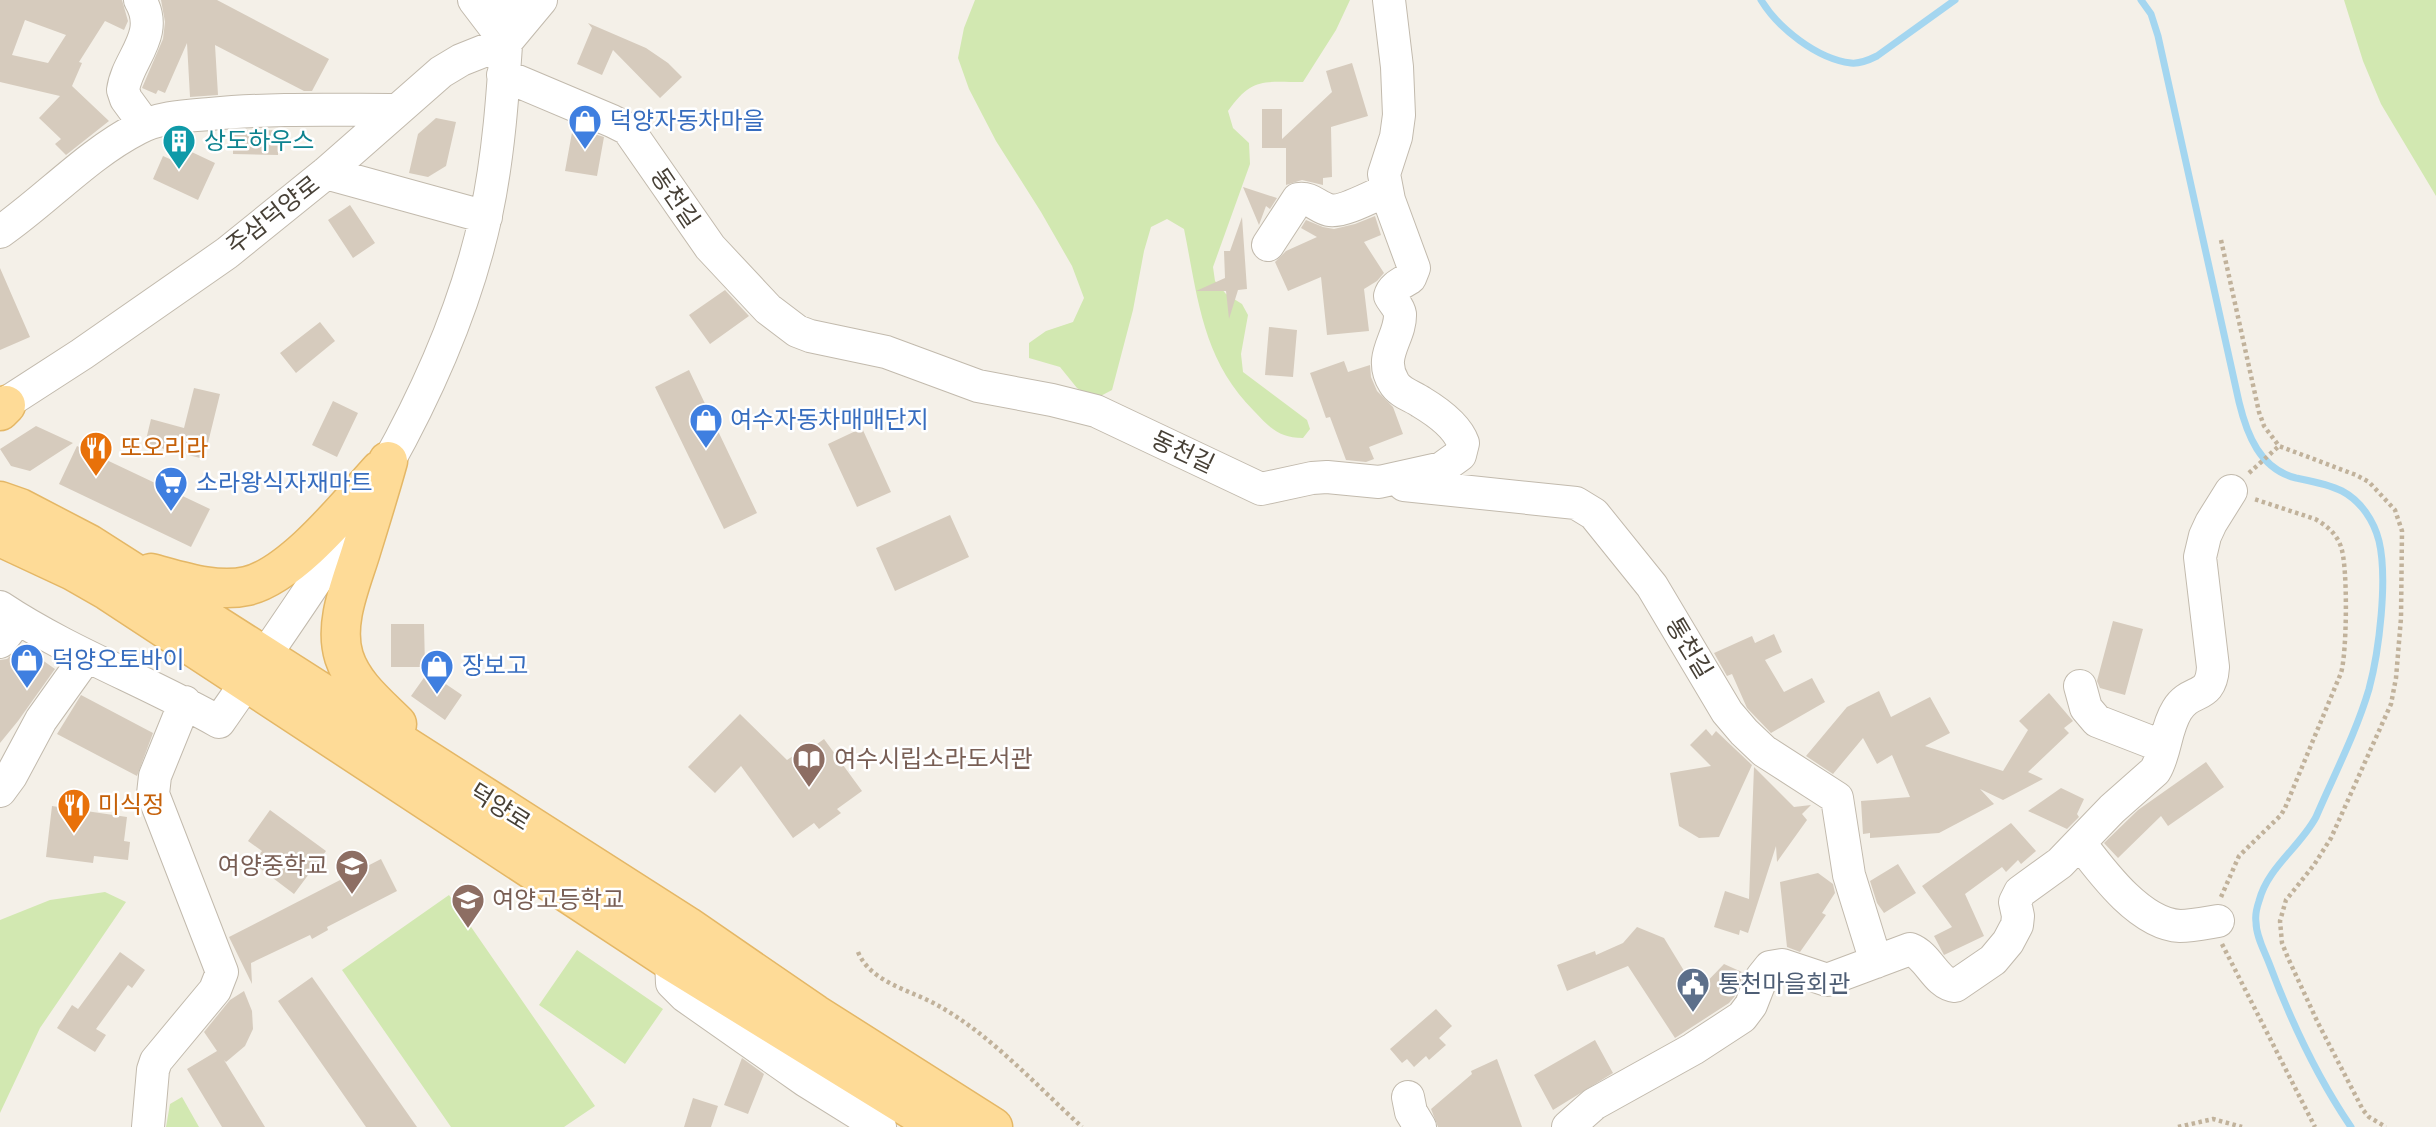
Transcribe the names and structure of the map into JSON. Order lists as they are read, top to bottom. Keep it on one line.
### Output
{"streets":{"main road":["덕양로"],"street":["동천길","주삼덕양로","통천길"]},"crossings":[["동천길","통천길"]],"places":{"shop":["덕양자동차마을","여수자동차매매단지","덕양오토바이","장보고"],"building":["상도하우스"],"restaurant":["또오리라","미식정"],"supermarket":["소라왕식자재마트"],"library":["여수시립소라도서관"],"school or university":["여양중학교","여양고등학교"],"public building":["통천마을회관"]}}
